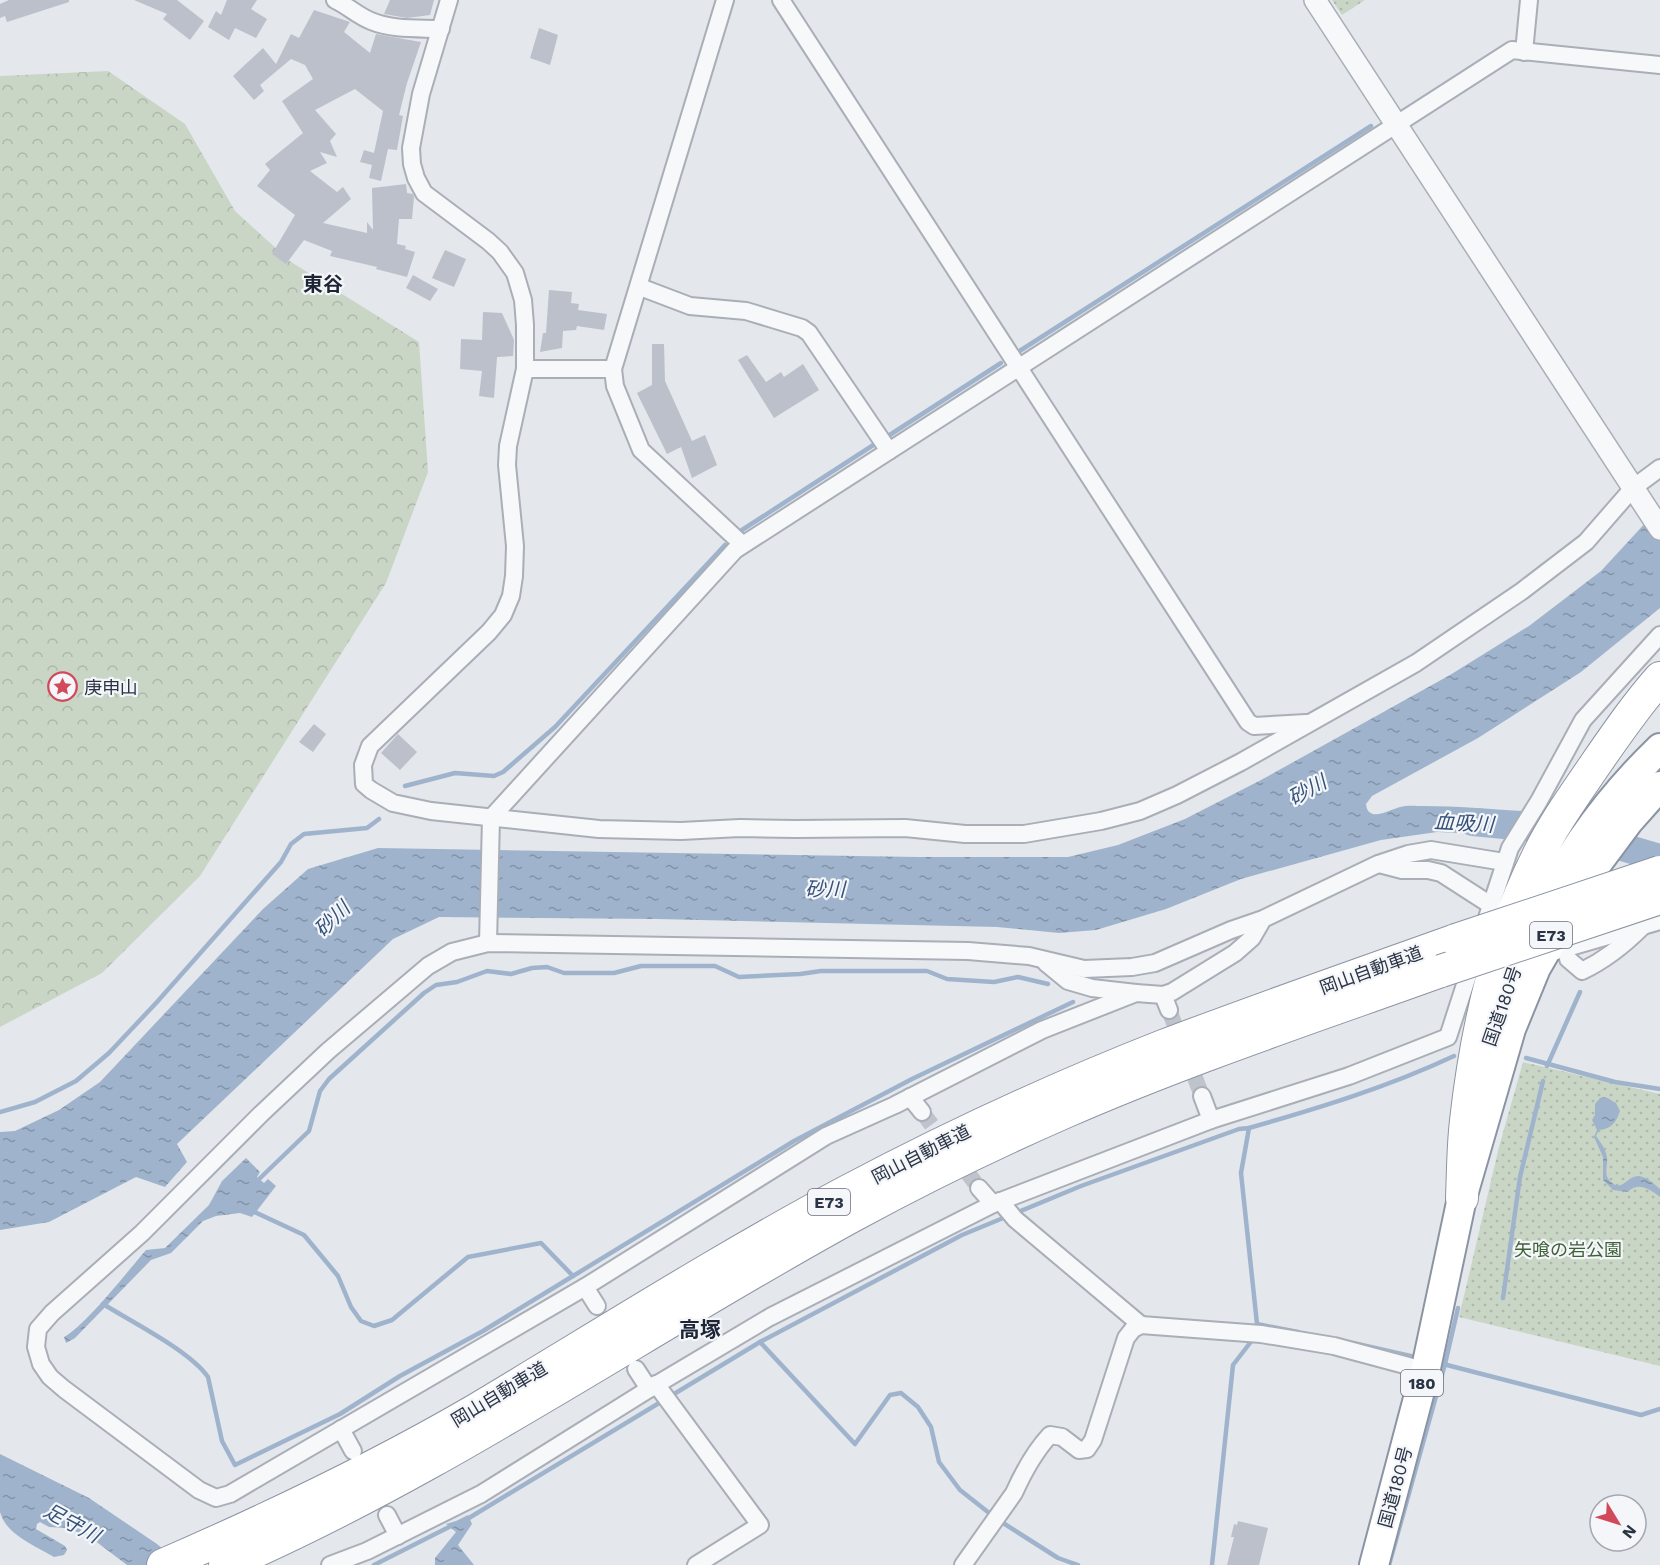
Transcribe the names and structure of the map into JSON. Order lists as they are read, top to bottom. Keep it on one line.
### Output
{"streets":{"highway":["E73","岡山自動車道","国道180号","180"]},"districts":["東谷","高塚"],"water":["砂川","血吸川","足守川"],"parks":["矢喰の岩公園"],"places":{"place":["庚申山"]},"north":"bottom right"}
